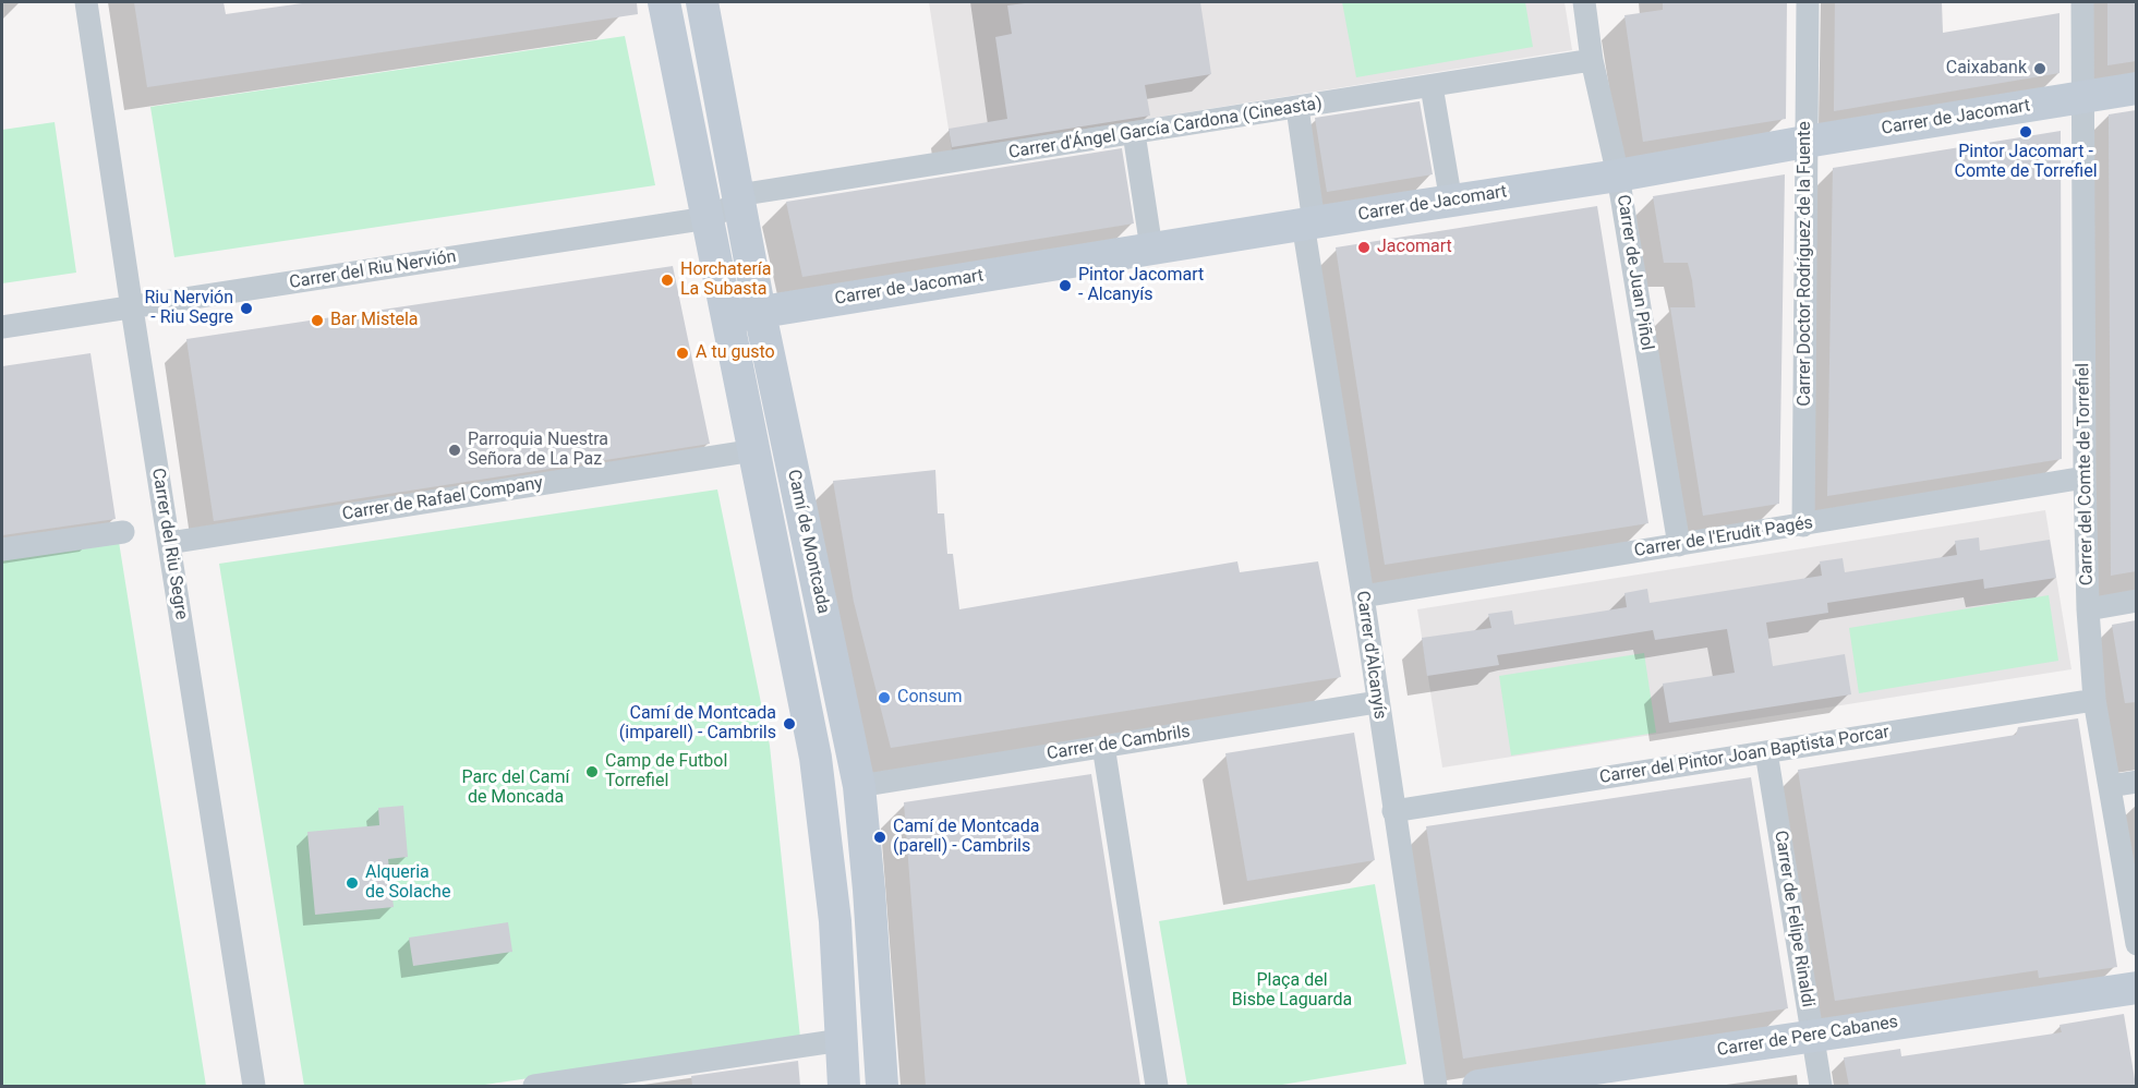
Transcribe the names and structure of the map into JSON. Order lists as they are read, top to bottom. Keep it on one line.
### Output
{"streets":{"street":["Carrer de Jacomart","Carrer d'Ángel García Cardona (Cineasta)","Carrer Doctor Rodríguez de la Fuente","Carrer del Riu Nervión","Carrer de Juan Piñol","Carrer del Comte de Torrefiel","Carrer de Rafael Company","Carrer de l'Erudit Pagés","Camí de Montcada","Carrer del Riu Segre","Carrer d'Alcanyís","Carrer de Cambrils","Carrer del Pintor Joan Baptista Porcar","Carrer de Felipe Rinaldi","Carrer de Pere Cabanes"]},"crossings":[["Carrer de Jacomart","Carrer Doctor Rodríguez de la Fuente"],["Carrer de Jacomart","Carrer de Juan Piñol"],["Carrer de Jacomart","Carrer del Comte de Torrefiel"],["Carrer de Jacomart","Camí de Montcada"],["Carrer de Jacomart","Carrer d'Alcanyís"],["Carrer d'Ángel García Cardona (Cineasta)","Carrer del Riu Nervión"],["Carrer d'Ángel García Cardona (Cineasta)","Carrer de Juan Piñol"],["Carrer d'Ángel García Cardona (Cineasta)","Camí de Montcada"],["Carrer d'Ángel García Cardona (Cineasta)","Carrer d'Alcanyís"],["Carrer Doctor Rodríguez de la Fuente","Carrer de l'Erudit Pagés"],["Carrer del Riu Nervión","Camí de Montcada"],["Carrer del Riu Nervión","Carrer del Riu Segre"],["Carrer de Juan Piñol","Carrer de l'Erudit Pagés"],["Carrer del Comte de Torrefiel","Carrer de l'Erudit Pagés"],["Carrer del Comte de Torrefiel","Carrer del Pintor Joan Baptista Porcar"],["Carrer de Rafael Company","Camí de Montcada"],["Carrer de Rafael Company","Carrer del Riu Segre"],["Carrer de l'Erudit Pagés","Carrer d'Alcanyís"],["Camí de Montcada","Carrer de Cambrils"],["Carrer d'Alcanyís","Carrer de Cambrils"],["Carrer d'Alcanyís","Carrer del Pintor Joan Baptista Porcar"],["Carrer del Pintor Joan Baptista Porcar","Carrer de Felipe Rinaldi"],["Carrer de Felipe Rinaldi","Carrer de Pere Cabanes"]],"parks":["Parc del Camí de Moncada","Plaça del Bisbe Laguarda"],"places":["Caixabank","Pintor Jacomart - Comte de Torrefiel","Jacomart","Horchatería La Subasta","Pintor Jacomart - Alcanyís","Riu Nervión - Riu Segre","Bar Mistela","A tu gusto","Parroquia Nuestra Señora de La Paz","Consum","Camí de Montcada (imparell) - Cambrils","Camp de Futbol Torrefiel","Camí de Montcada (parell) - Cambrils","Alqueria de Solache"]}
